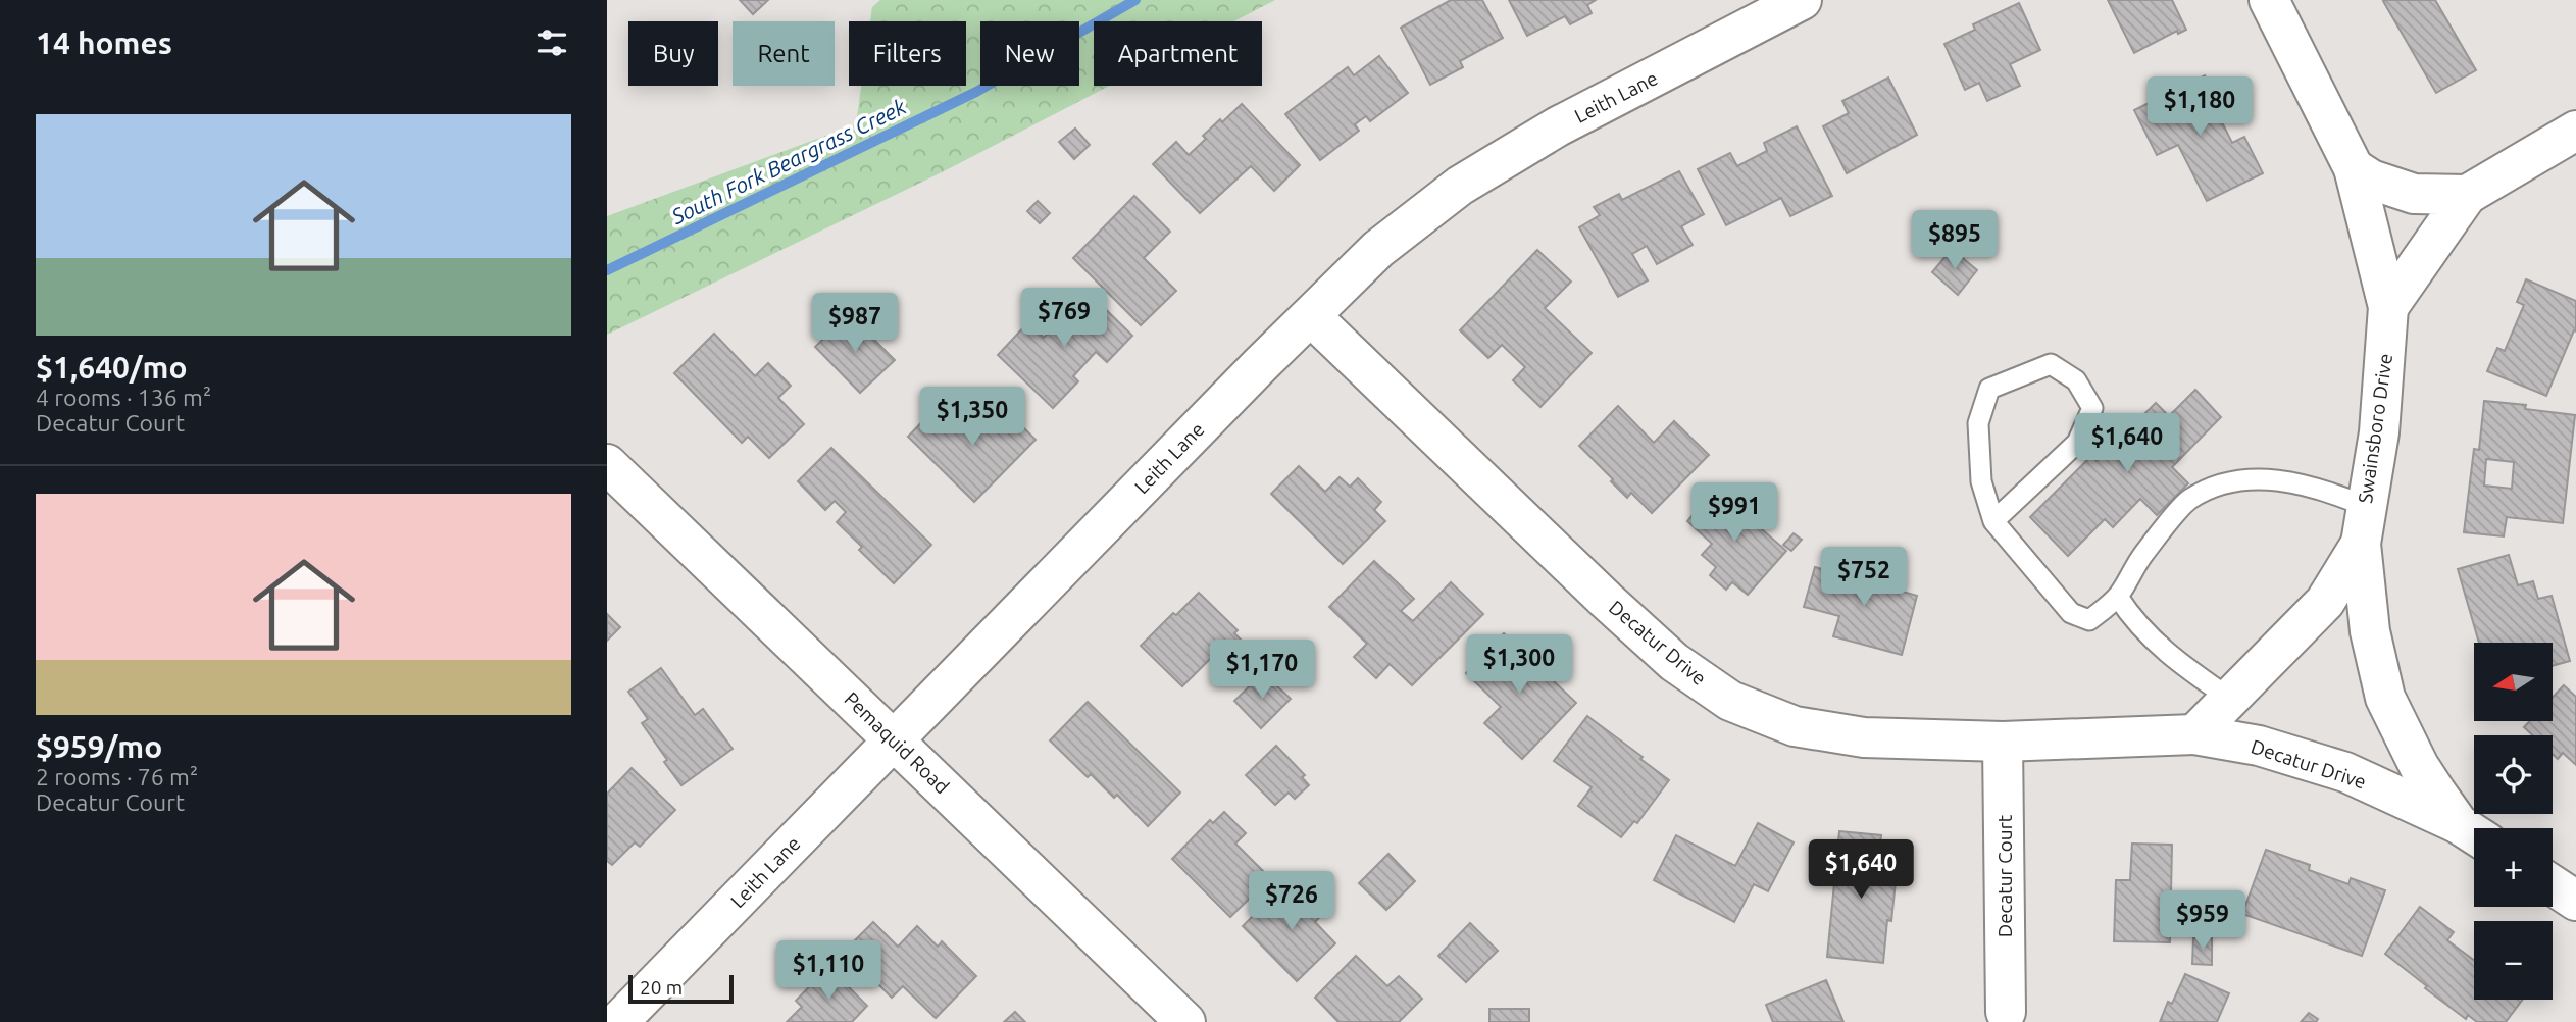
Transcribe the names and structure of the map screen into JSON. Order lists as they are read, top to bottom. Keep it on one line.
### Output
{"streets":{"street":["Leith Lane","Swainsboro Drive","Decatur Drive","Pemaquid Road","Decatur Court"]},"crossings":[["Leith Lane","Decatur Drive"],["Leith Lane","Pemaquid Road"],["Swainsboro Drive","Decatur Drive"],["Decatur Drive","Decatur Court"]],"water":["South Fork Beargrass Creek"],"scale_bar":"20 m","north":"left","page":{"heading":"14 homes","chip":["Buy","Rent","Filters","New","Apartment"],"price":["$1,180","$895","$769","$987","$1,350","$1,640","$991","$752","$1,300","$1,170","$1,640","$726","$959","$1,110"],"list":[{"name":"$1,640/mo","note":"4 rooms · 136 m² · Decatur Court"},{"name":"$959/mo","note":"2 rooms · 76 m² · Decatur Court"}],"map_buttons":["+","−"],"scale":"20 m"}}
